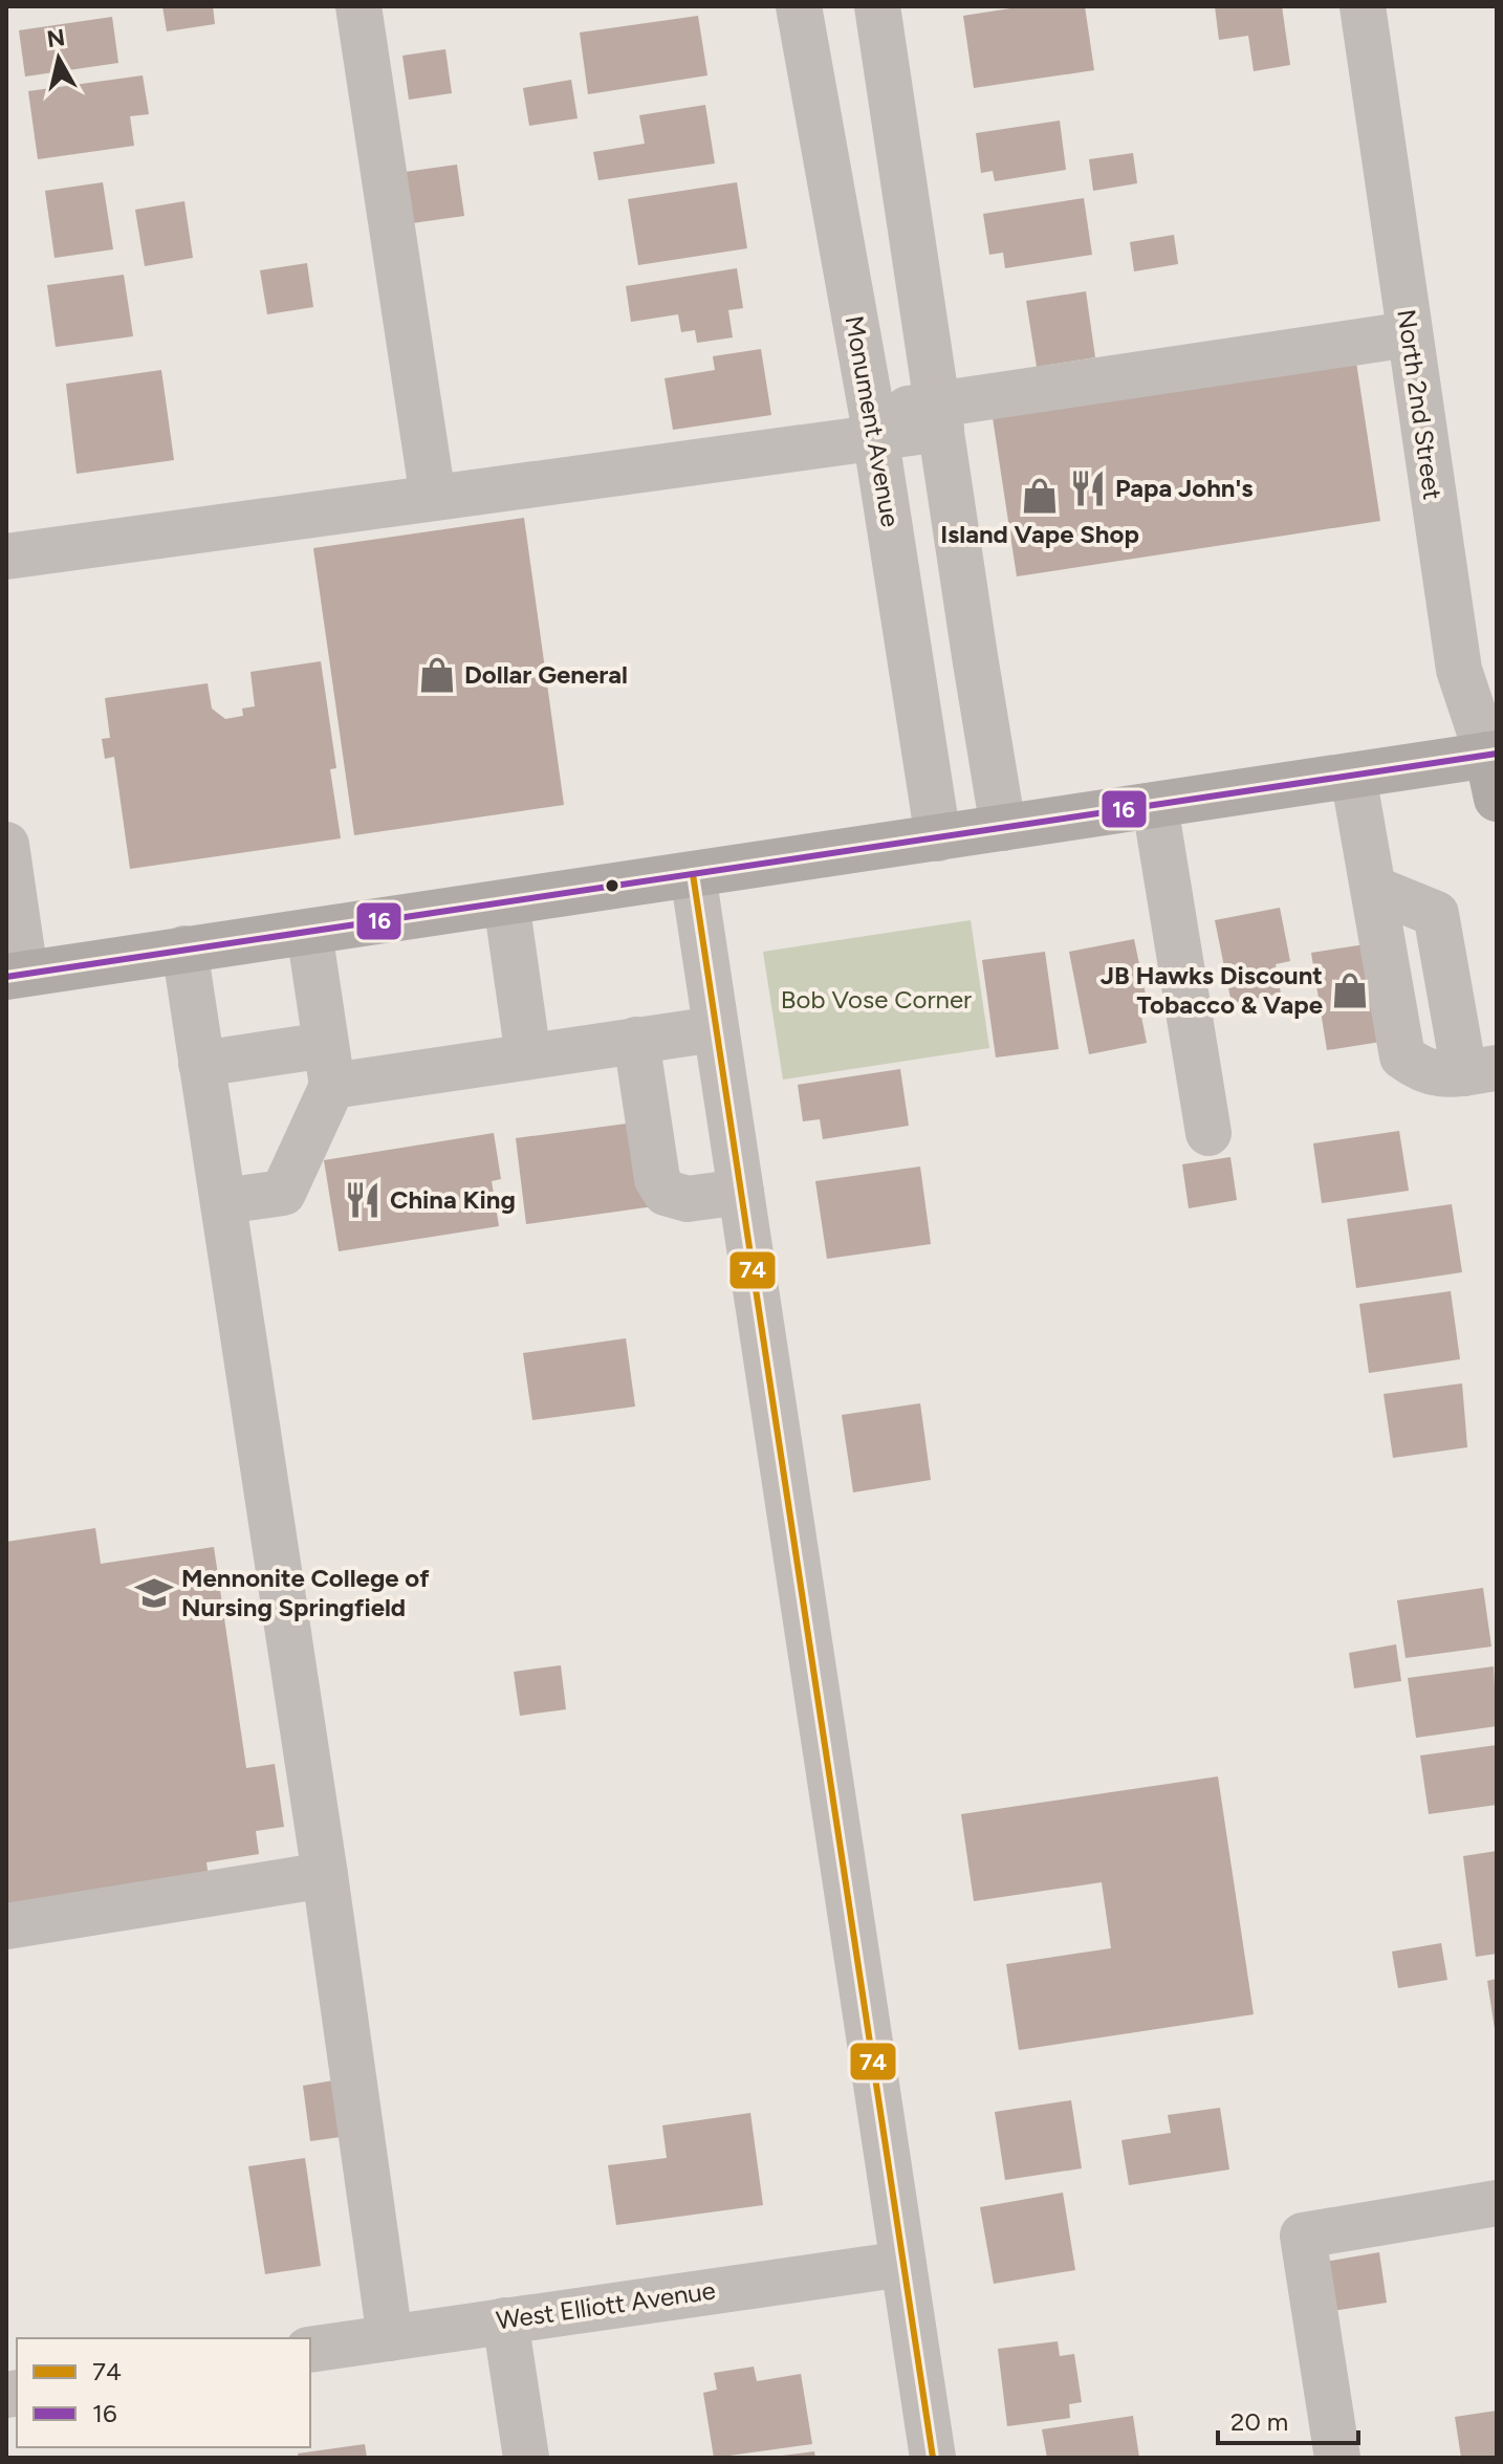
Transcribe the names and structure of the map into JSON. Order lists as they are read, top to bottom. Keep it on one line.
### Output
{"streets":{"street":["North 2nd Street","Monument Avenue","West Elliott Avenue"]},"parks":["Bob Vose Corner"],"places":{"restaurant":["Papa John's","China King"],"shop":["Island Vape Shop","Dollar General","JB Hawks Discount Tobacco & Vape"],"school or university":["Mennonite College of Nursing Springfield"]},"lines":["transit line 16","transit line 74"],"legend":["74","16"],"scale_bar":"20 m","north":"top"}
